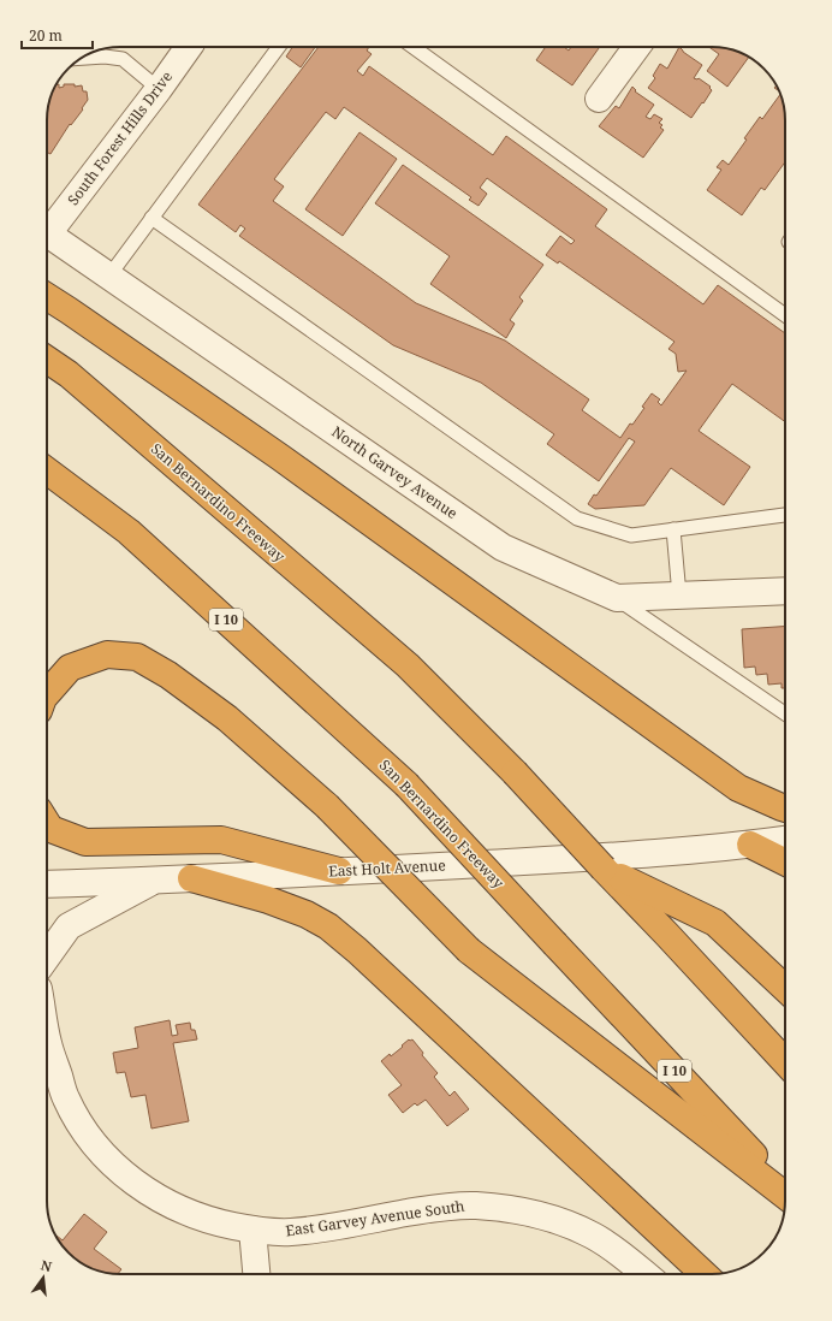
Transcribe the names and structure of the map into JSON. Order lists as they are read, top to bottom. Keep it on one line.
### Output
{"streets":{"highway":["San Bernardino Freeway","I 10"],"street":["South Forest Hills Drive","North Garvey Avenue","East Holt Avenue","East Garvey Avenue South"]},"scale_bar":"20 m","north":"top"}
